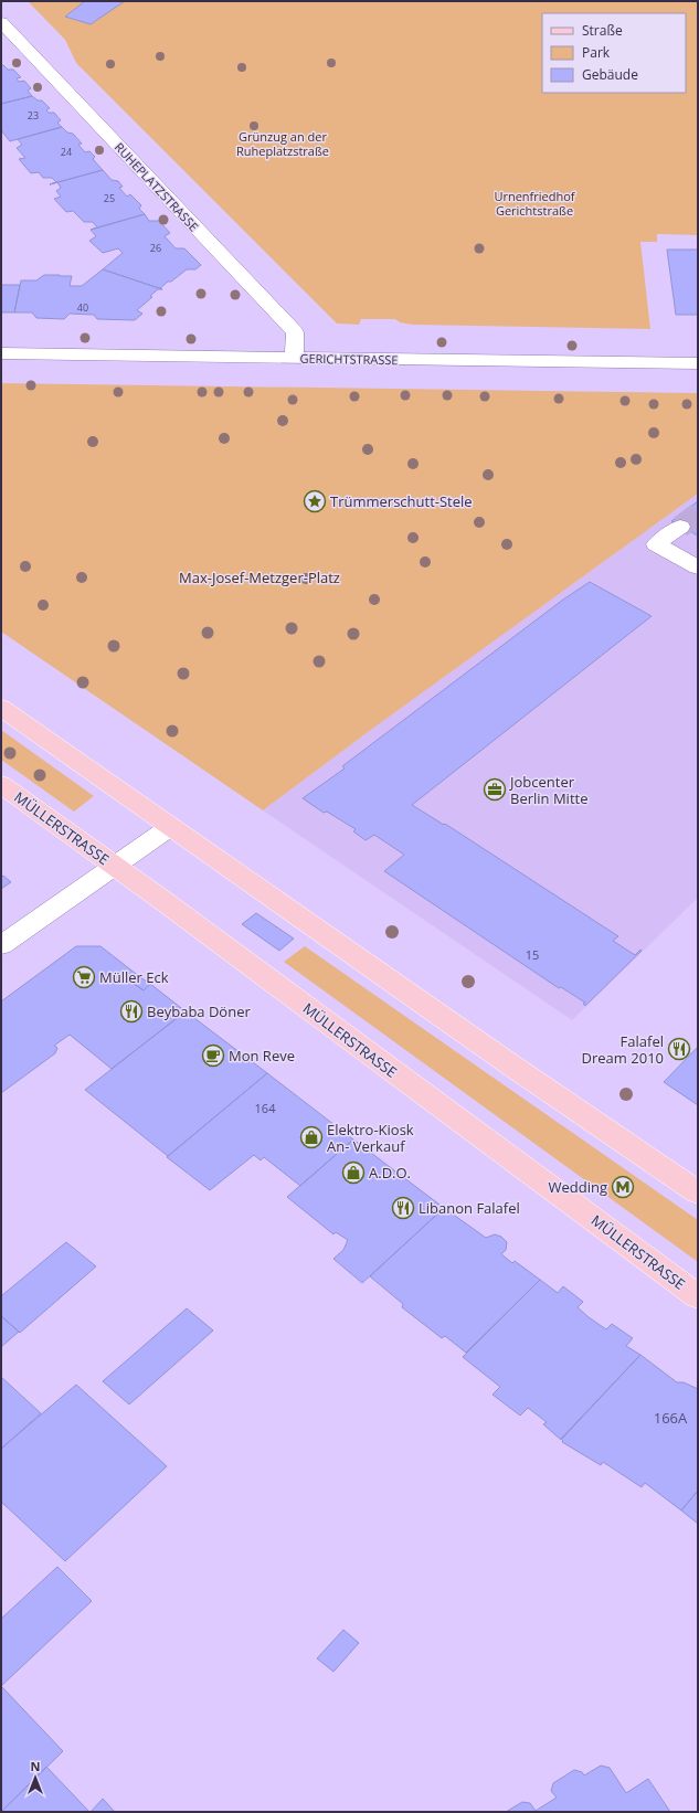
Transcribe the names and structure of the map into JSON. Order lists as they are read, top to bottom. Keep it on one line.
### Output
{"streets":{"main road":["MÜLLERSTRASSE"],"street":["RUHEPLATZSTRASSE","GERICHTSTRASSE"]},"crossings":[["RUHEPLATZSTRASSE","GERICHTSTRASSE"]],"parks":["Grünzug an der Ruheplatzstraße","Urnenfriedhof Gerichtstraße","Max-Josef-Metzger-Platz"],"places":{"place":["Trümmerschutt-Stele"],"office":["Jobcenter Berlin Mitte"],"supermarket":["Müller Eck"],"restaurant":["Beybaba Döner","Falafel Dream 2010","Libanon Falafel"],"cafe":["Mon Reve"],"shop":["Elektro-Kiosk An- Verkauf","A.D.O."],"metro station":["Wedding"]},"house_numbers":["23","24","25","26","40","15","164","166A"],"legend":["Straße","Park","Gebäude"],"north":"top"}
